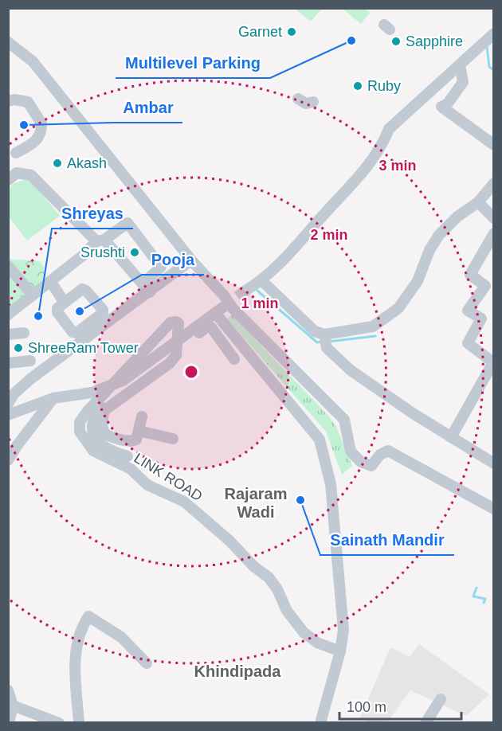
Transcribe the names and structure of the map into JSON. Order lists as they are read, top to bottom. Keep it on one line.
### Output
{"streets":{"street":["LINK ROAD"]},"districts":["Rajaram Wadi","Khindipada"],"places":["Garnet","Multilevel Parking","Sapphire","Ruby","Ambar","Akash","Srushti","Pooja","Shreyas","ShreeRam Tower","Sainath Mandir"],"scale_bar":"100 m","rings":["3 min","2 min","1 min"]}
